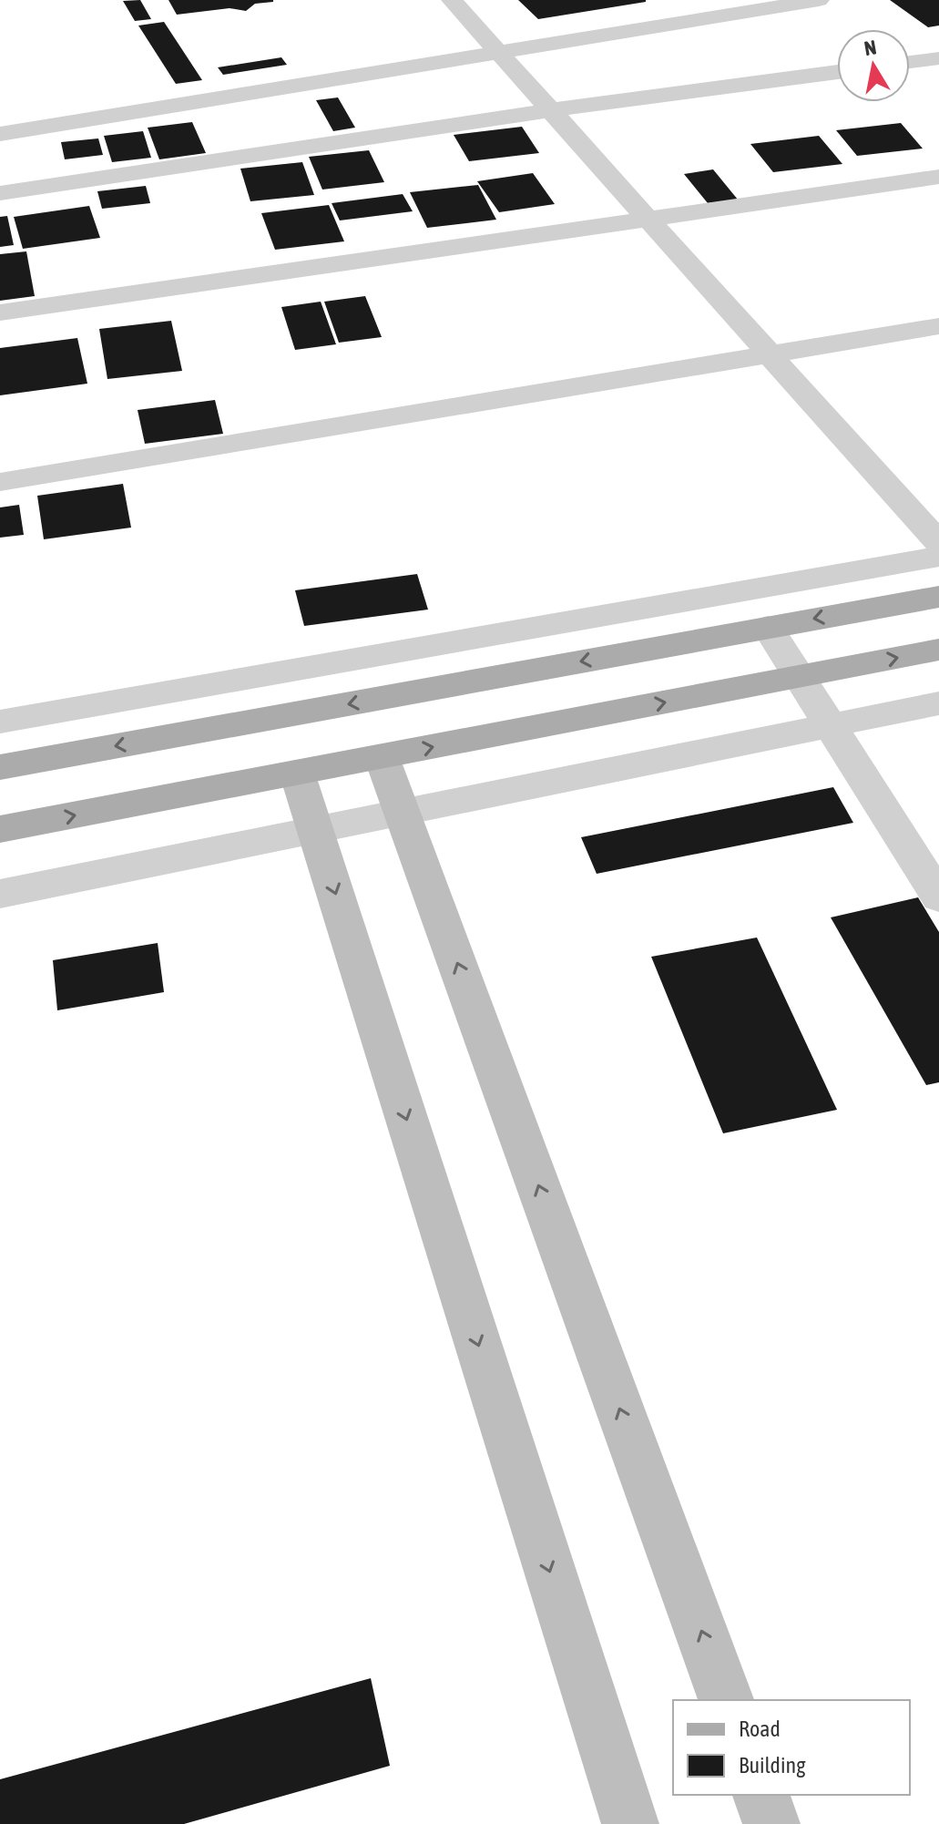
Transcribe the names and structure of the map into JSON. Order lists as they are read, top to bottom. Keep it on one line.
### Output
{"legend":["Road","Building"],"north":"top"}
